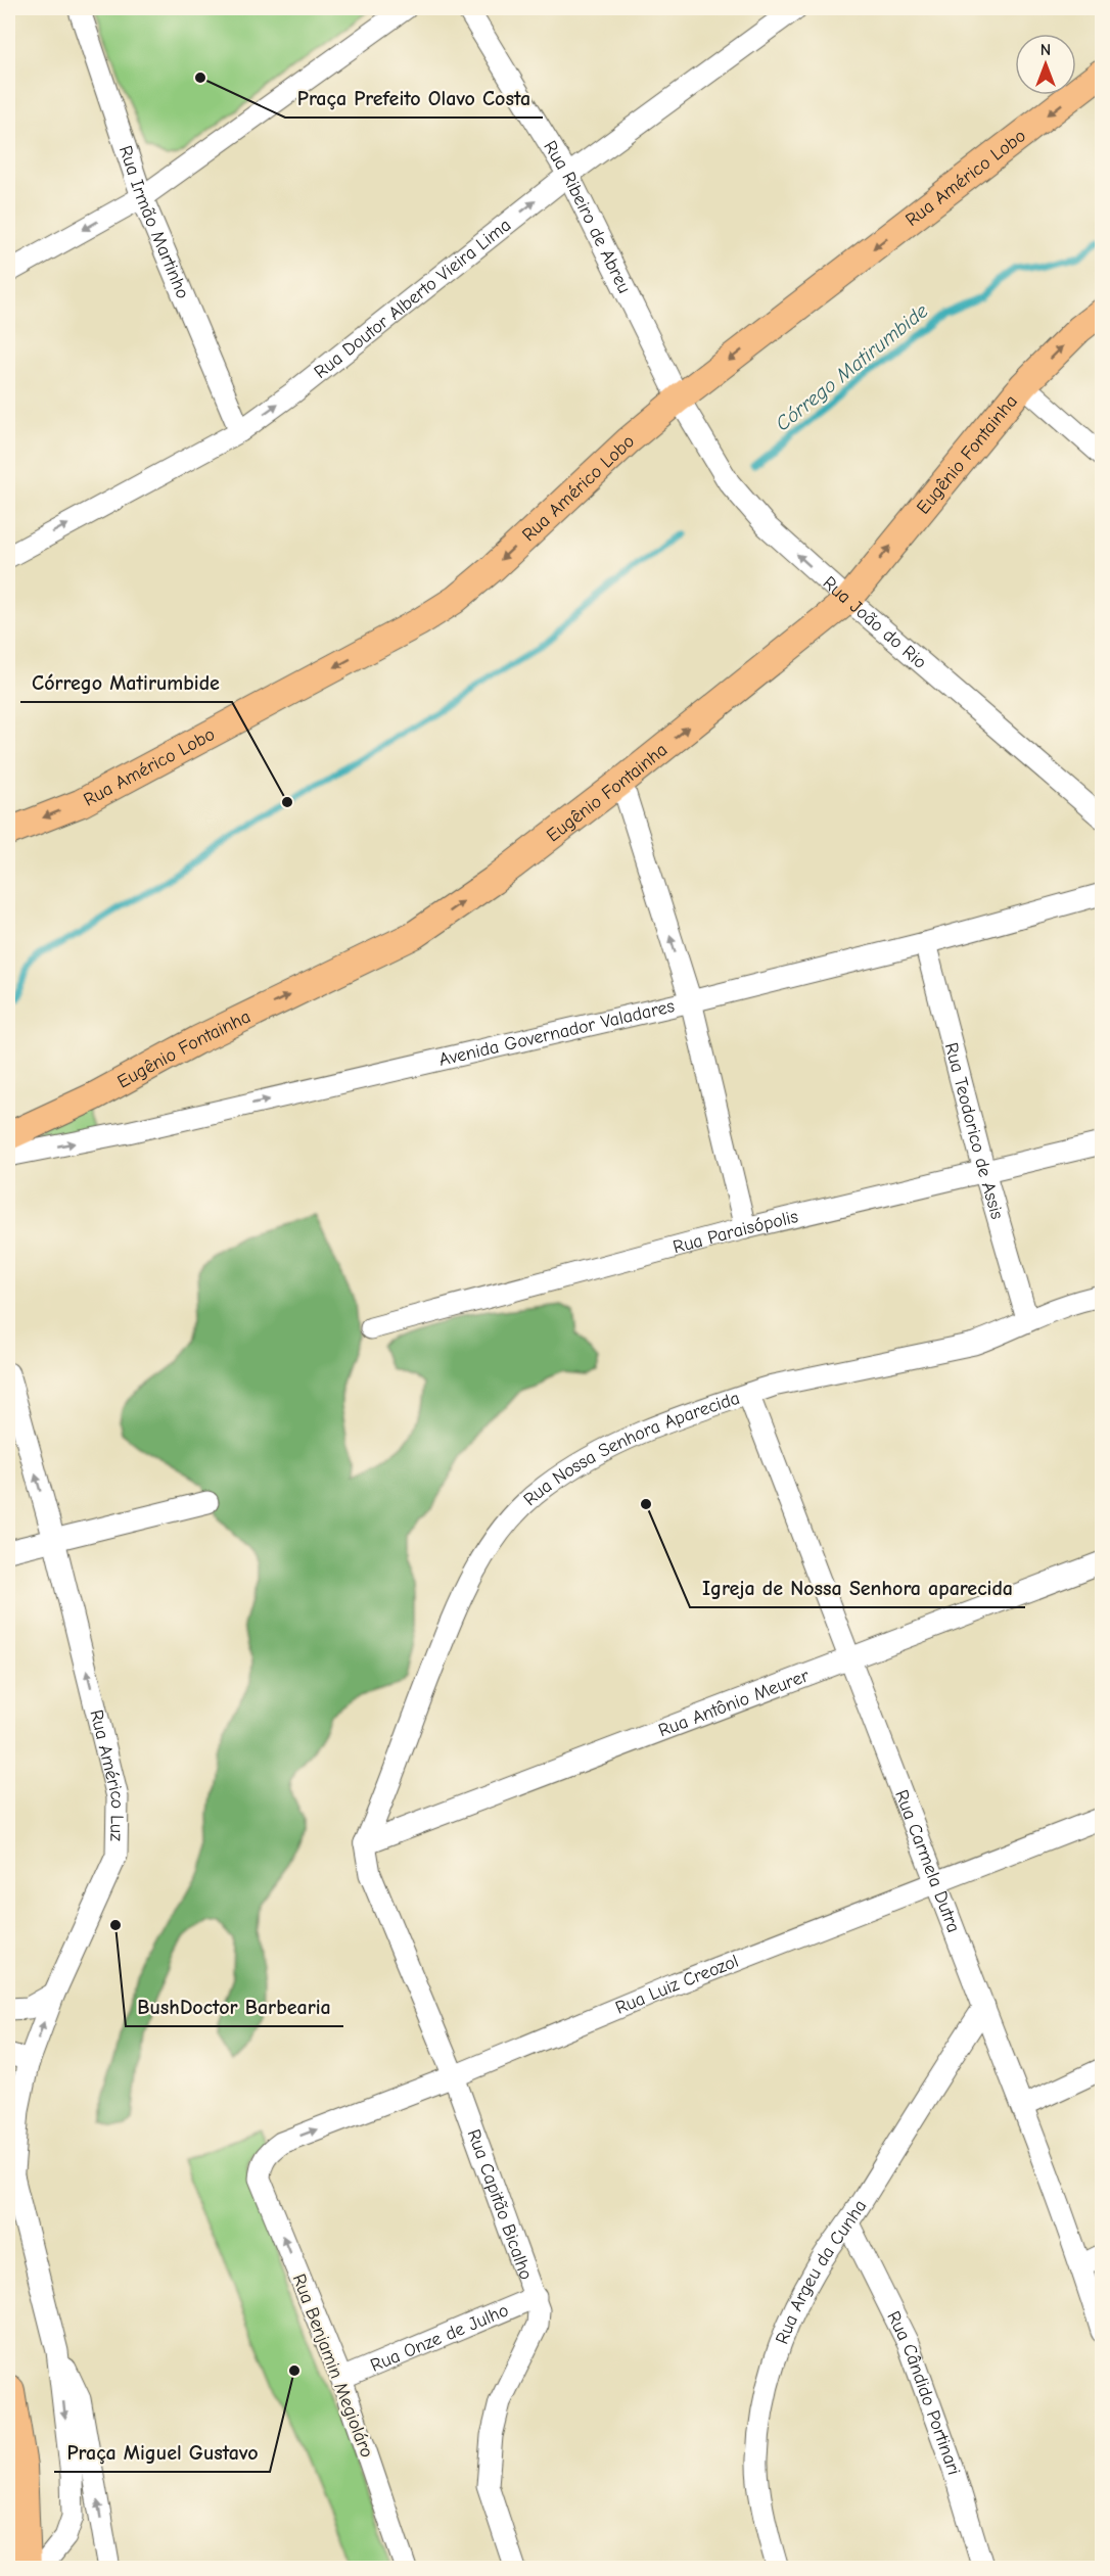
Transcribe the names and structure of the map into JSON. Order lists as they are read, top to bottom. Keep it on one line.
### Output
{"streets":{"main road":["Rua Américo Lobo","Eugênio Fontainha"],"street":["Rua Ribeiro de Abreu","Rua Irmão Martinho","Rua Doutor Alberto Vieira Lima","Rua João do Rio","Avenida Governador Valadares","Rua Teodorico de Assis","Rua Paraisópolis","Rua Nossa Senhora Aparecida","Rua Antônio Meurer","Rua Américo Luz","Rua Carmela Dutra","Rua Luiz Creozol","Rua Capitão Bicalho","Rua Argeu da Cunha","Rua Onze de Julho","Rua Benjamin Megioláro","Rua Cândido Portinari"]},"crossings":[["Rua Américo Lobo","Rua Ribeiro de Abreu"],["Rua Américo Lobo","Rua João do Rio"],["Rua Ribeiro de Abreu","Rua Doutor Alberto Vieira Lima"],["Rua Ribeiro de Abreu","Rua João do Rio"],["Rua Irmão Martinho","Rua Doutor Alberto Vieira Lima"],["Eugênio Fontainha","Rua João do Rio"],["Avenida Governador Valadares","Rua Teodorico de Assis"],["Rua Teodorico de Assis","Rua Paraisópolis"],["Rua Teodorico de Assis","Rua Nossa Senhora Aparecida"],["Rua Nossa Senhora Aparecida","Rua Antônio Meurer"],["Rua Nossa Senhora Aparecida","Rua Carmela Dutra"],["Rua Nossa Senhora Aparecida","Rua Capitão Bicalho"],["Rua Antônio Meurer","Rua Carmela Dutra"],["Rua Antônio Meurer","Rua Capitão Bicalho"],["Rua Carmela Dutra","Rua Luiz Creozol"],["Rua Carmela Dutra","Rua Argeu da Cunha"],["Rua Luiz Creozol","Rua Capitão Bicalho"],["Rua Luiz Creozol","Rua Benjamin Megioláro"],["Rua Capitão Bicalho","Rua Onze de Julho"],["Rua Argeu da Cunha","Rua Cândido Portinari"],["Rua Onze de Julho","Rua Benjamin Megioláro"]],"one_way":["Rua Américo Lobo","Rua Doutor Alberto Vieira Lima","Eugênio Fontainha","Rua João do Rio","Avenida Governador Valadares","Rua Américo Luz","Rua Benjamin Megioláro"],"water":["Córrego Matirumbide"],"places":["Praça Prefeito Olavo Costa","Córrego Matirumbide","Igreja de Nossa Senhora aparecida","BushDoctor Barbearia","Praça Miguel Gustavo"],"north":"top"}
